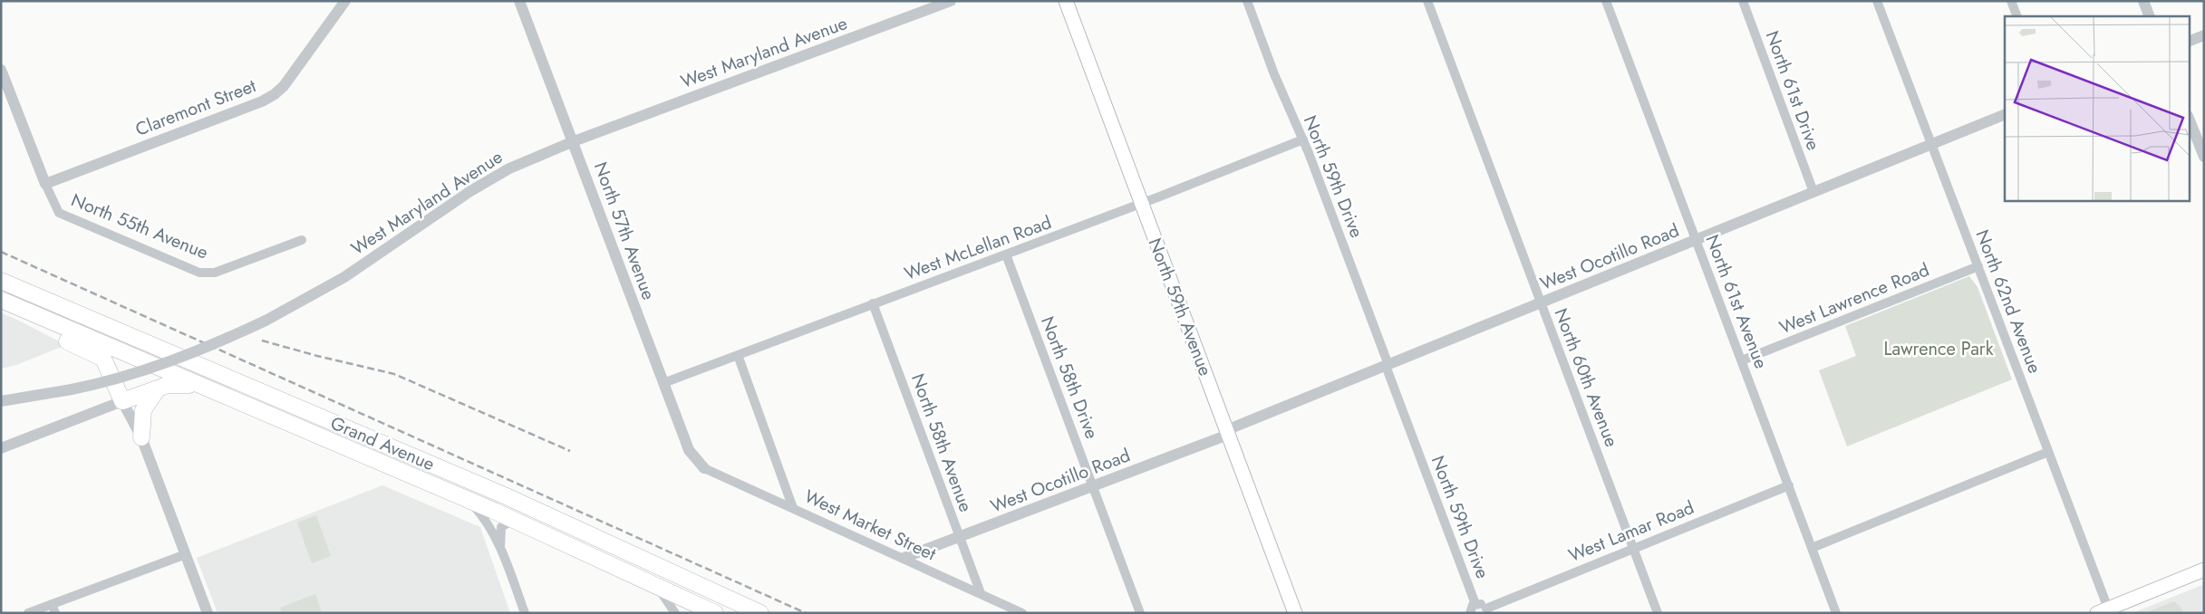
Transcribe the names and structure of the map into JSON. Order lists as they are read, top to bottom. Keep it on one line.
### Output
{"streets":{"highway":["Grand Avenue"],"main road":["North 59th Avenue"],"street":["West Maryland Avenue","North 61st Drive","Claremont Street","North 59th Drive","North 55th Avenue","North 57th Avenue","West McLellan Road","West Ocotillo Road","West Lawrence Road","North 61st Avenue","North 62nd Avenue","North 58th Drive","North 60th Avenue","North 58th Avenue","West Market Street","West Lamar Road"]},"crossings":[["West Maryland Avenue","North 57th Avenue"],["North 61st Drive","West Ocotillo Road"],["Claremont Street","North 55th Avenue"],["North 59th Drive","West McLellan Road"],["North 59th Drive","West Ocotillo Road"],["North 57th Avenue","West McLellan Road"],["North 57th Avenue","West Market Street"],["West McLellan Road","North 59th Avenue"],["West McLellan Road","North 58th Drive"],["West McLellan Road","North 58th Avenue"],["West Ocotillo Road","North 61st Avenue"],["West Ocotillo Road","North 62nd Avenue"],["West Ocotillo Road","North 59th Avenue"],["West Ocotillo Road","North 58th Drive"],["West Ocotillo Road","North 60th Avenue"],["West Ocotillo Road","North 58th Avenue"],["West Ocotillo Road","West Market Street"],["West Lawrence Road","North 61st Avenue"],["West Lawrence Road","North 62nd Avenue"],["North 61st Avenue","West Lamar Road"],["North 60th Avenue","West Lamar Road"],["North 58th Avenue","West Market Street"]],"parks":["Lawrence Park"]}
